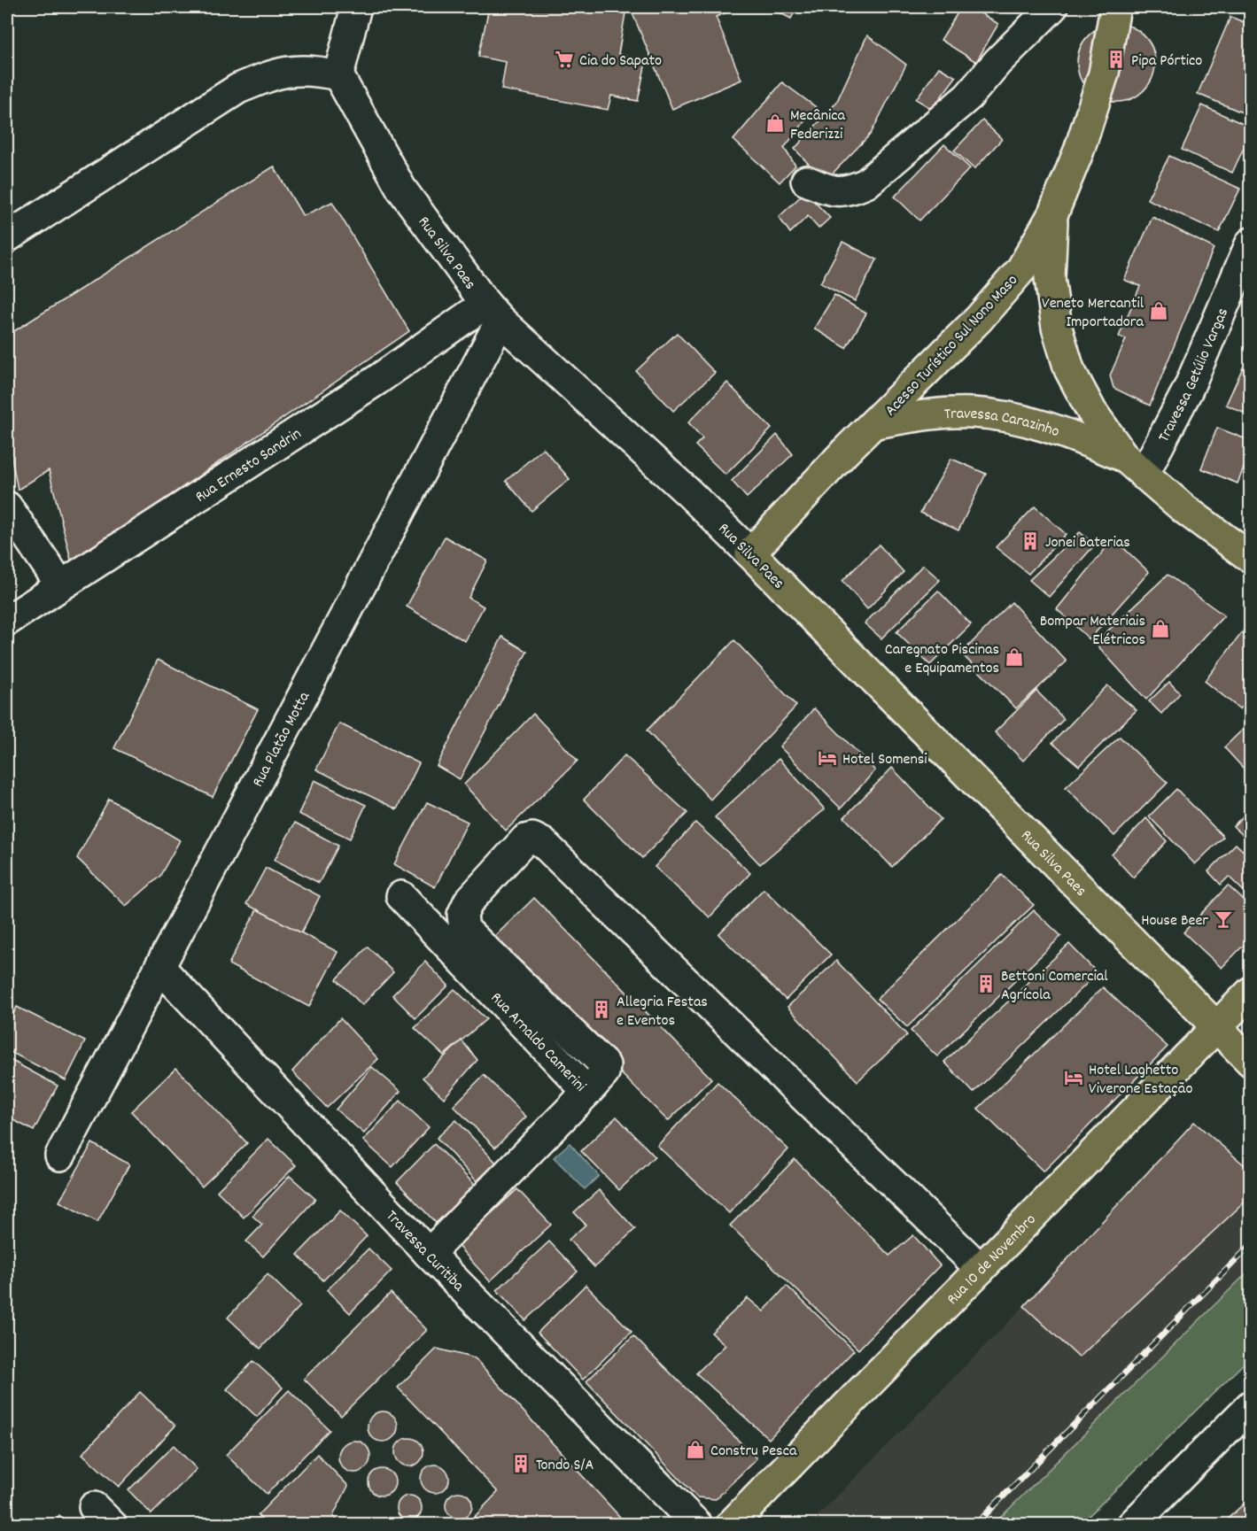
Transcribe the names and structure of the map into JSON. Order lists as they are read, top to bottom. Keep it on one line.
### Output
{"streets":{"main road":["Rua Silva Paes","Acesso Turístico Sul Nono Maso","Travessa Carazinho","Rua 10 de Novembro"],"street":["Travessa Getúlio Vargas","Rua Ernesto Sandrin","Rua Platão Motta","Rua Arnaldo Camerini","Travessa Curitiba"]},"crossings":[["Rua Silva Paes","Acesso Turístico Sul Nono Maso"],["Rua Silva Paes","Rua Ernesto Sandrin"],["Rua Silva Paes","Rua Platão Motta"],["Rua Silva Paes","Rua 10 de Novembro"],["Acesso Turístico Sul Nono Maso","Travessa Carazinho"],["Travessa Getúlio Vargas","Travessa Carazinho"],["Rua Ernesto Sandrin","Rua Platão Motta"],["Rua Platão Motta","Travessa Curitiba"],["Rua Arnaldo Camerini","Travessa Curitiba"]],"places":{"supermarket":["Cia do Sapato"],"building":["Pipa Pórtico","Jonei Baterias","Bettoni Comercial Agrícola","Allegria Festas e Eventos","Tondo S/A"],"shop":["Mecânica Federizzi","Veneto Mercantil Importadora","Bompar Materiais Elétricos","Caregnato Piscinas e Equipamentos","Constru Pesca"],"hotel":["Hotel Somensi","Hotel Laghetto Viverone Estação"],"bar":["House Beer"]}}
